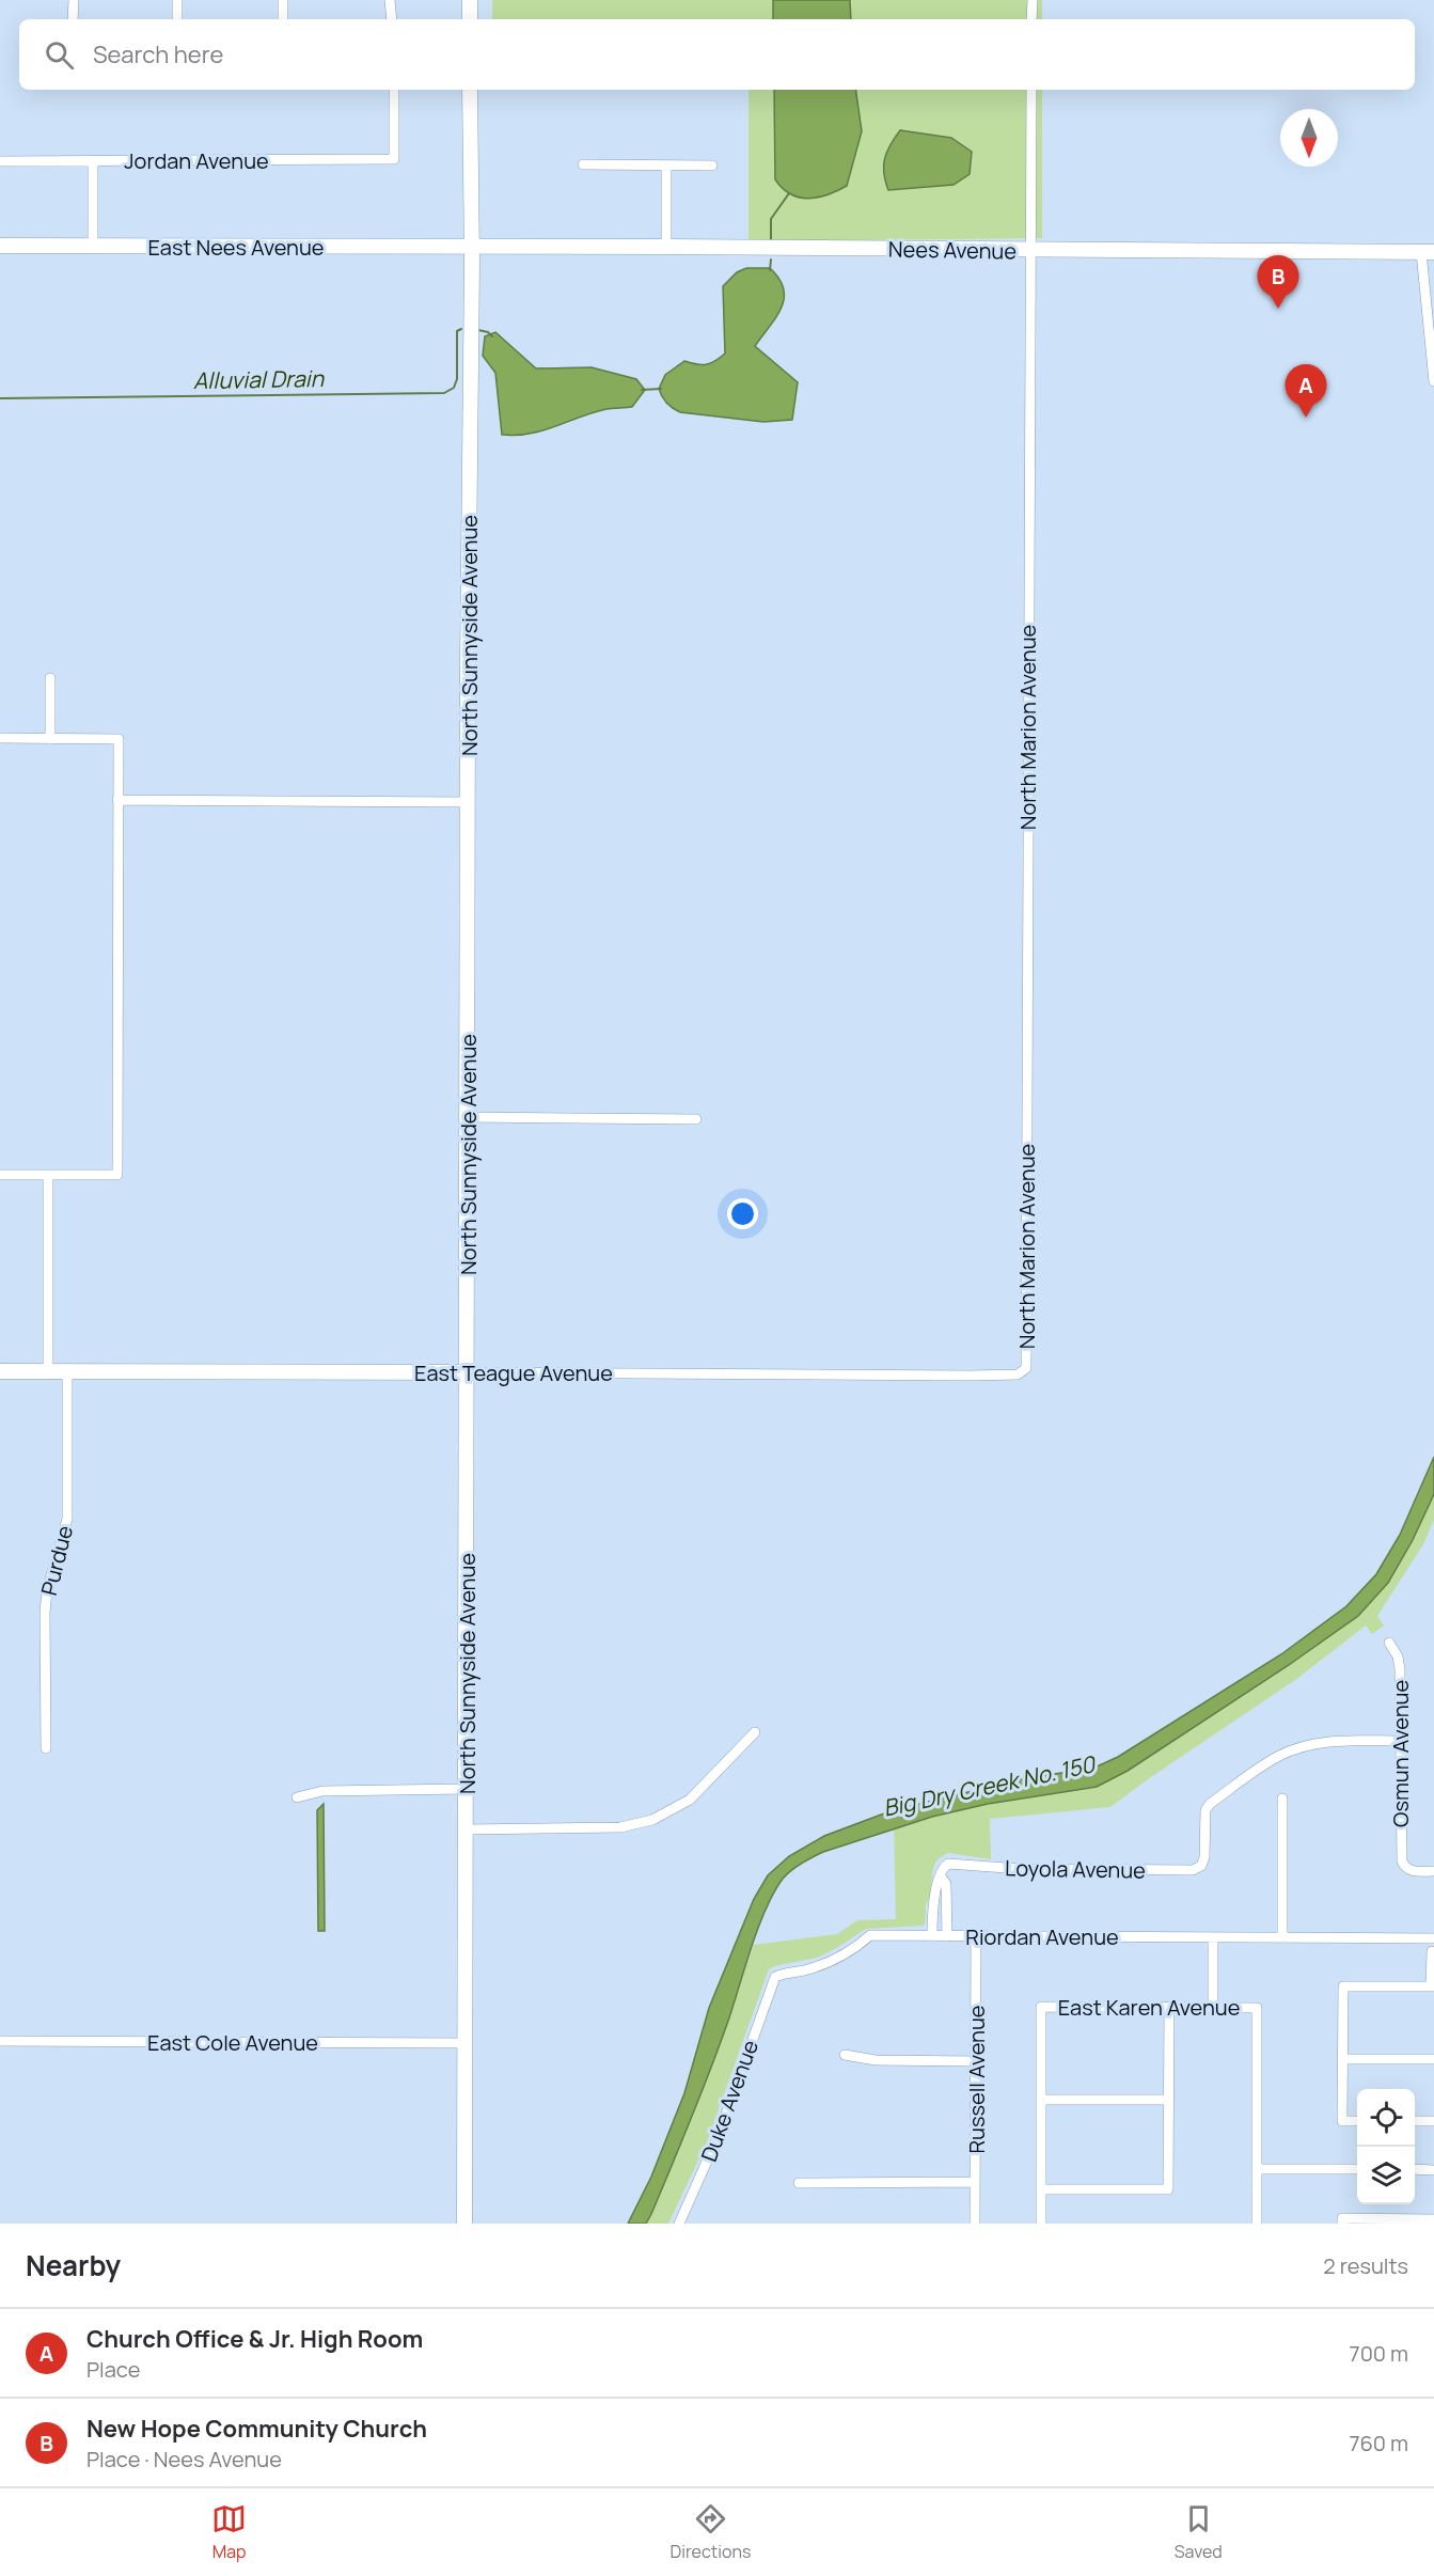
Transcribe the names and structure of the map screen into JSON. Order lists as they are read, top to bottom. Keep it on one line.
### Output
{"streets":{"main road":["East Nees Avenue","Nees Avenue","North Sunnyside Avenue","East Teague Avenue"],"street":["Jordan Avenue","North Marion Avenue","Purdue","Osmun Avenue","Loyola Avenue","Riordan Avenue","East Karen Avenue","East Cole Avenue","Russell Avenue","Duke Avenue"]},"crossings":[["East Nees Avenue","Nees Avenue"],["East Nees Avenue","North Sunnyside Avenue"],["Nees Avenue","North Sunnyside Avenue"],["Nees Avenue","North Marion Avenue"],["North Sunnyside Avenue","East Teague Avenue"],["North Sunnyside Avenue","East Cole Avenue"],["North Marion Avenue","East Teague Avenue"],["East Teague Avenue","Purdue"],["Osmun Avenue","Loyola Avenue"],["Riordan Avenue","Russell Avenue"],["Riordan Avenue","Duke Avenue"]],"water":["Alluvial Drain","Big Dry Creek No. 150"],"north":"bottom","page":{"search":"Search here","pins":["B","A"],"heading":["Nearby","2 results"],"list":[{"mark":"A","name":"Church Office & Jr. High Room","note":"Place","value":"700 m"},{"mark":"B","name":"New Hope Community Church","note":"Place · Nees Avenue","value":"760 m"}],"nav":["Map","Directions","Saved"]}}
